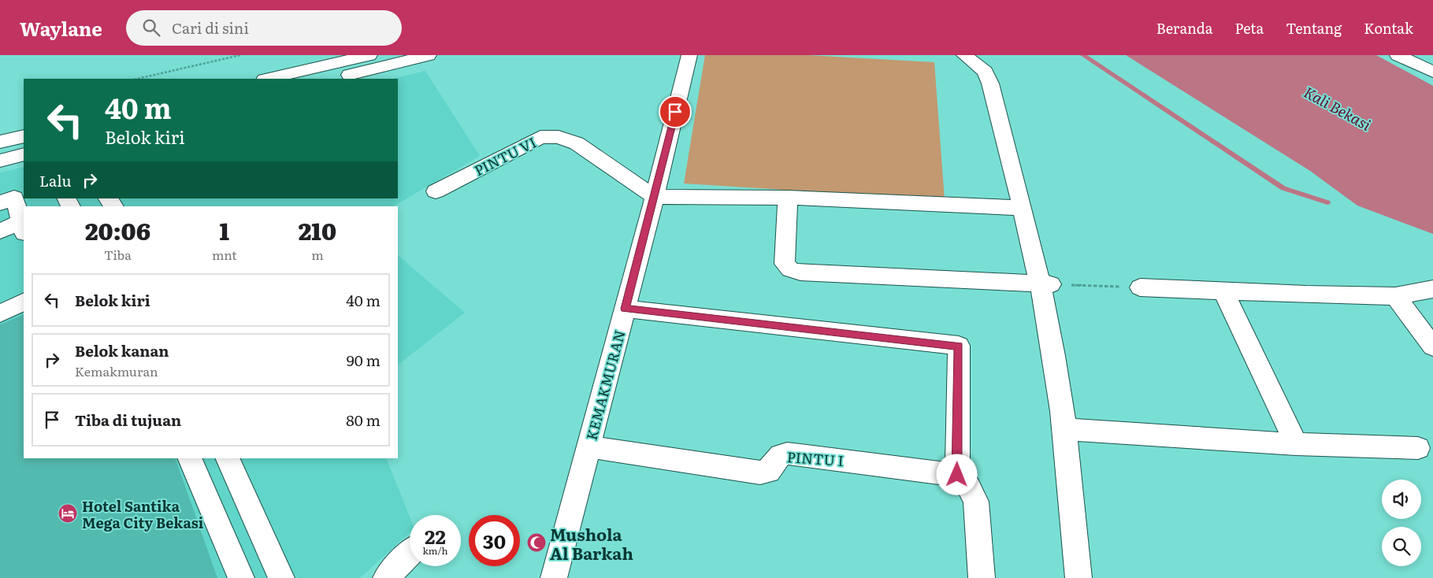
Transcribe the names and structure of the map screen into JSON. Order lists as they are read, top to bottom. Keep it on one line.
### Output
{"streets":{"street":["PINTU VI","KEMAKMURAN","PINTU I"]},"crossings":[["PINTU VI","KEMAKMURAN"],["KEMAKMURAN","PINTU I"]],"water":["Kali Bekasi"],"places":{"hotel":["Hotel Santika Mega City Bekasi"],"mosque":["Mushola Al Barkah"]},"page":{"header":"Waylane","search":"Cari di sini","nav":["Beranda","Peta","Tentang","Kontak"],"turn":["40 m","Belok kiri"],"then":"Lalu","eta":["20:06","Tiba","1","mnt","210","m"],"list":[{"name":"Belok kiri","value":"40 m"},{"name":"Belok kanan","note":"Kemakmuran","value":"90 m"},{"name":"Tiba di tujuan","value":"80 m"}],"speed":"22 km/h","limit":"30"}}
